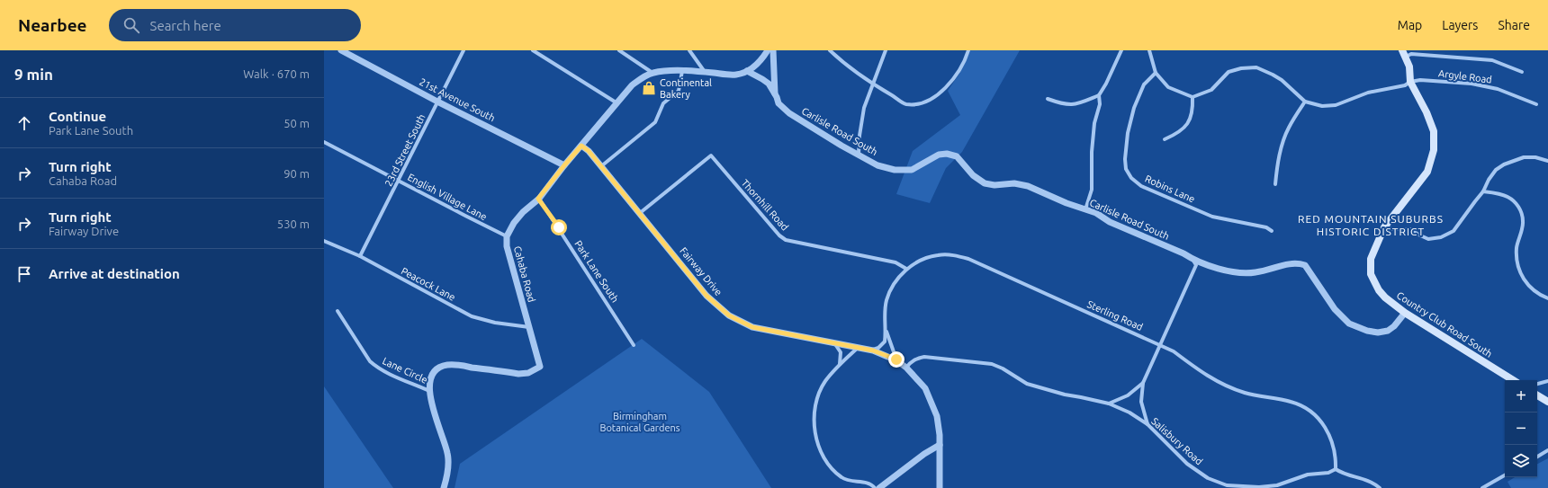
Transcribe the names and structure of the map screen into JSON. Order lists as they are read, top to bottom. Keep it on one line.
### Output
{"streets":{"main road":["Country Club Road South"],"street":["Argyle Road","21st Avenue South","Carlisle Road South","23rd Street South","Robins Lane","English Village Lane","Thornhill Road","Park Lane South","Fairway Drive","Cahaba Road","Peacock Lane","Sterling Road","Lane Circle","Salisbury Road"]},"crossings":[["Argyle Road","Country Club Road South"],["21st Avenue South","23rd Street South"],["21st Avenue South","Cahaba Road"],["Carlisle Road South","Cahaba Road"],["Carlisle Road South","Country Club Road South"],["23rd Street South","English Village Lane"],["23rd Street South","Peacock Lane"],["English Village Lane","Cahaba Road"],["Thornhill Road","Fairway Drive"],["Thornhill Road","Sterling Road"],["Park Lane South","Cahaba Road"],["Fairway Drive","Cahaba Road"],["Fairway Drive","Sterling Road"],["Fairway Drive","Salisbury Road"],["Cahaba Road","Peacock Lane"],["Cahaba Road","Lane Circle"],["Sterling Road","Salisbury Road"]],"districts":["RED MOUNTAIN SUBURBS HISTORIC DISTRICT"],"parks":["Birmingham Botanical Gardens"],"places":{"shop":["Continental Bakery"]},"page":{"header":"Nearbee","search":"Search here","nav":["Map","Layers","Share"],"heading":["9 min","Walk · 670 m"],"list":[["Continue","Park Lane South","50 m"],["Turn right","Cahaba Road","90 m"],["Turn right","Fairway Drive","530 m"],"Arrive at destination"],"map_buttons":["+","−"]}}
